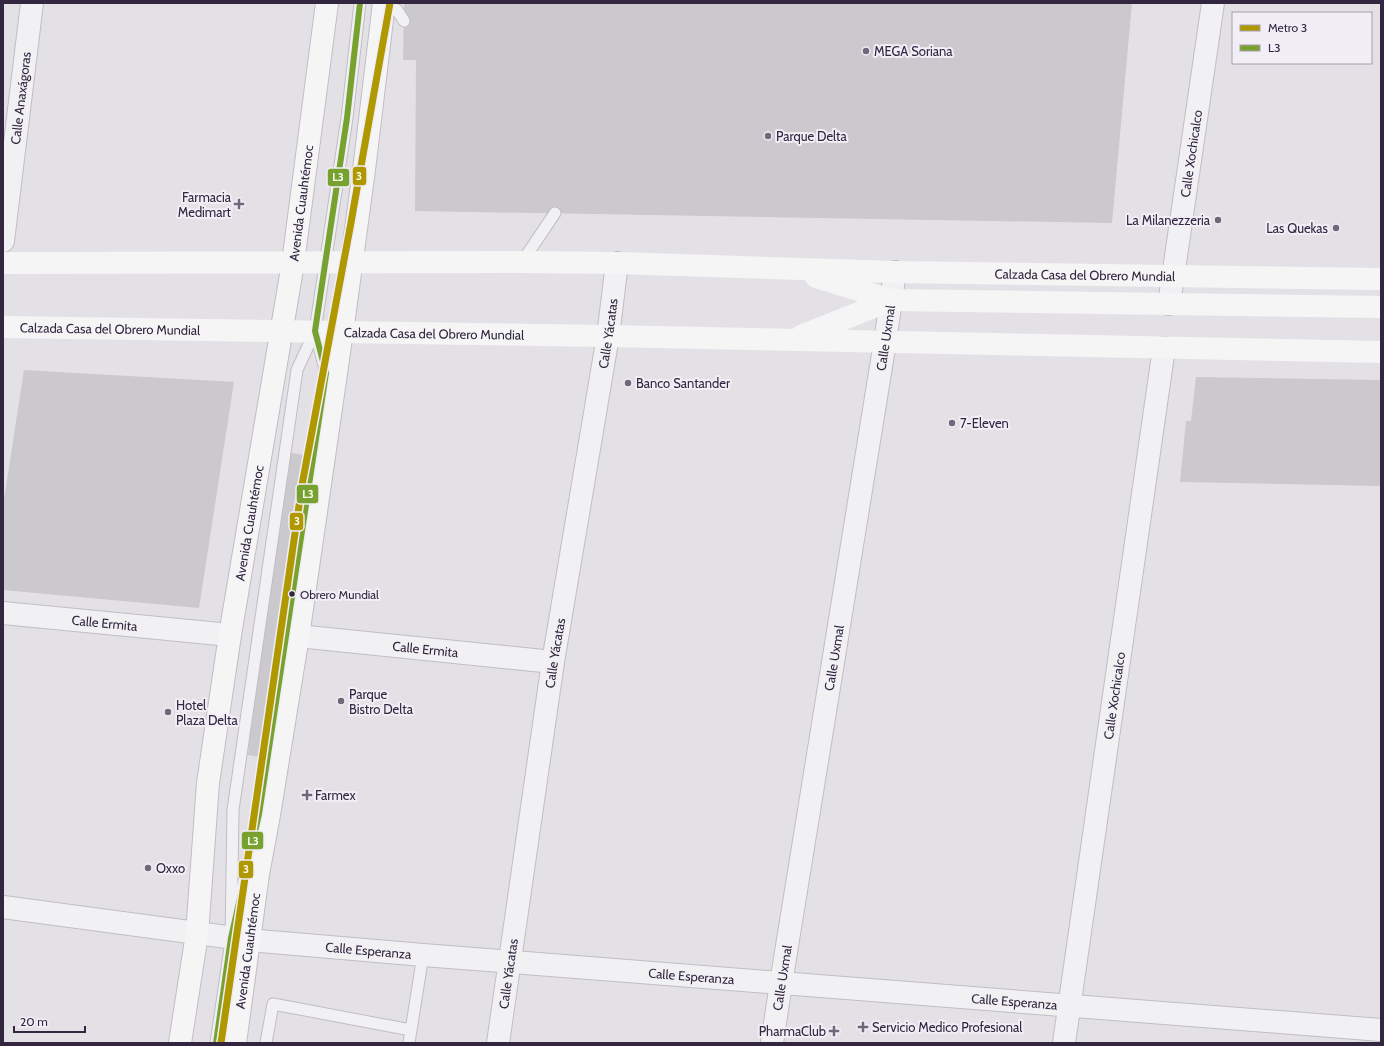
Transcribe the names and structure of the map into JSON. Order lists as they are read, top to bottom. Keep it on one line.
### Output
{"streets":{"main road":["Avenida Cuauhtémoc","Calzada Casa del Obrero Mundial"],"street":["Calle Anaxágoras","Calle Xochicalco","Calle Yácatas","Calle Uxmal","Calle Ermita","Calle Esperanza"]},"crossings":[["Calle Xochicalco","Calzada Casa del Obrero Mundial"],["Calle Xochicalco","Calle Esperanza"],["Avenida Cuauhtémoc","Calzada Casa del Obrero Mundial"],["Avenida Cuauhtémoc","Calle Ermita"],["Avenida Cuauhtémoc","Calle Esperanza"],["Calzada Casa del Obrero Mundial","Calle Yácatas"],["Calzada Casa del Obrero Mundial","Calle Uxmal"],["Calle Yácatas","Calle Ermita"],["Calle Yácatas","Calle Esperanza"],["Calle Uxmal","Calle Esperanza"]],"places":{"other":["MEGA Soriana","Parque Delta","La Milanezzeria","Las Quekas","Banco Santander","7-Eleven","Obrero Mundial","Parque Bistro Delta","Hotel Plaza Delta","Oxxo"],"health":["Farmacia Medimart","Farmex","Servicio Medico Profesional","PharmaClub"]},"lines":["metro line 3","transit line L3"],"legend":["Metro 3","L3"],"scale_bar":"20 m"}
